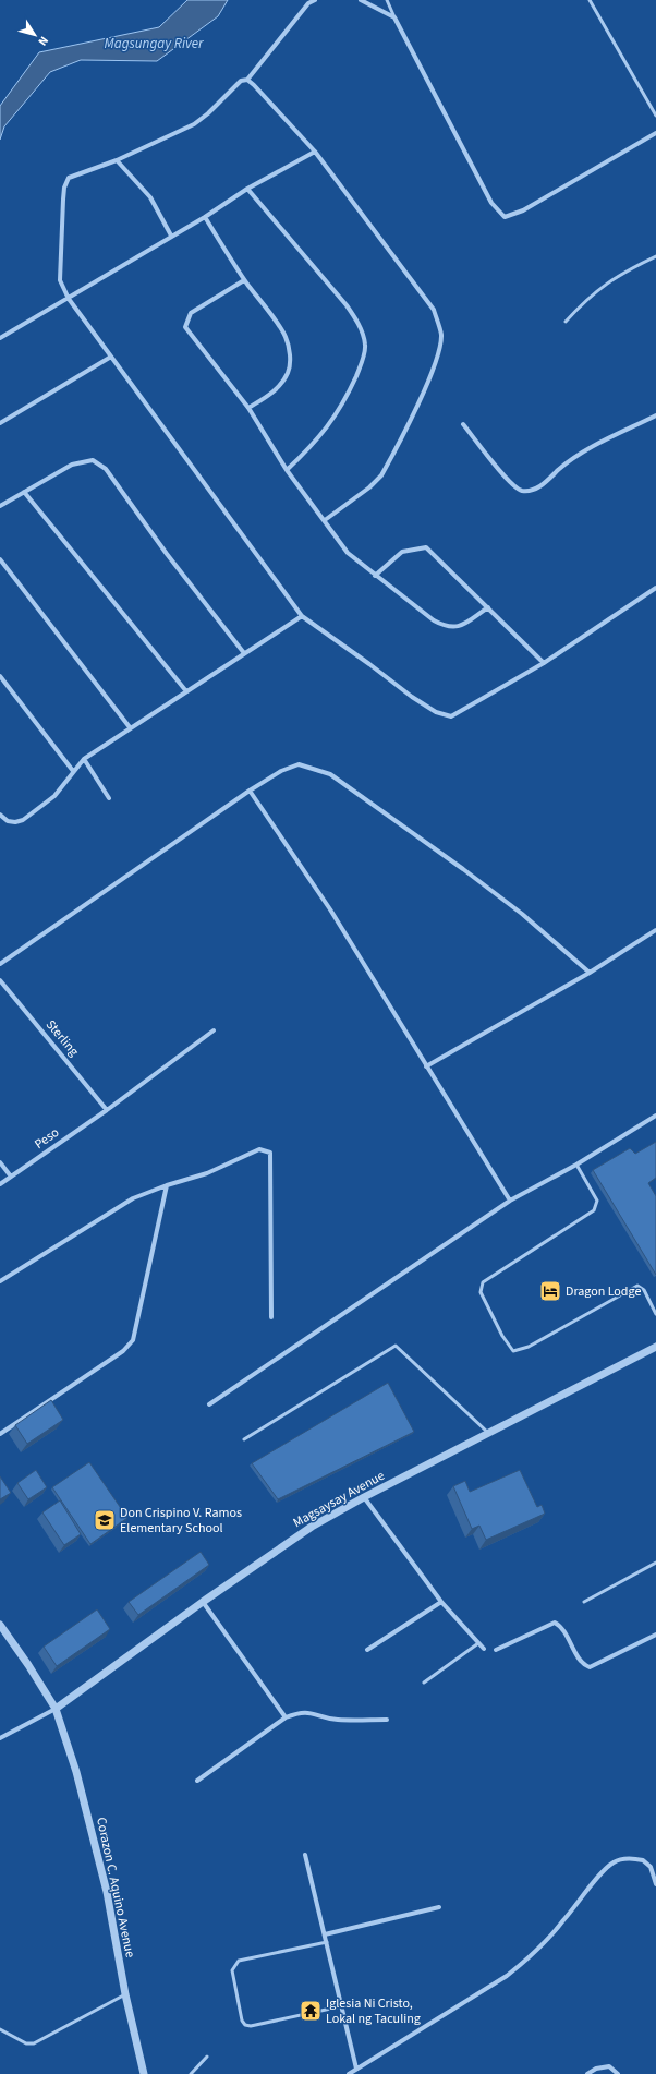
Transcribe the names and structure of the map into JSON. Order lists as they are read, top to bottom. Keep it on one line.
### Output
{"streets":{"street":["Sterling","Peso","Magsaysay Avenue","Corazon C. Aquino Avenue"]},"crossings":[["Sterling","Peso"],["Magsaysay Avenue","Corazon C. Aquino Avenue"]],"water":["Magsungay River"],"places":{"hotel":["Dragon Lodge"],"school or university":["Don Crispino V. Ramos Elementary School"],"temple":["Iglesia Ni Cristo, Lokal ng Taculing"]},"north":"bottom right"}
